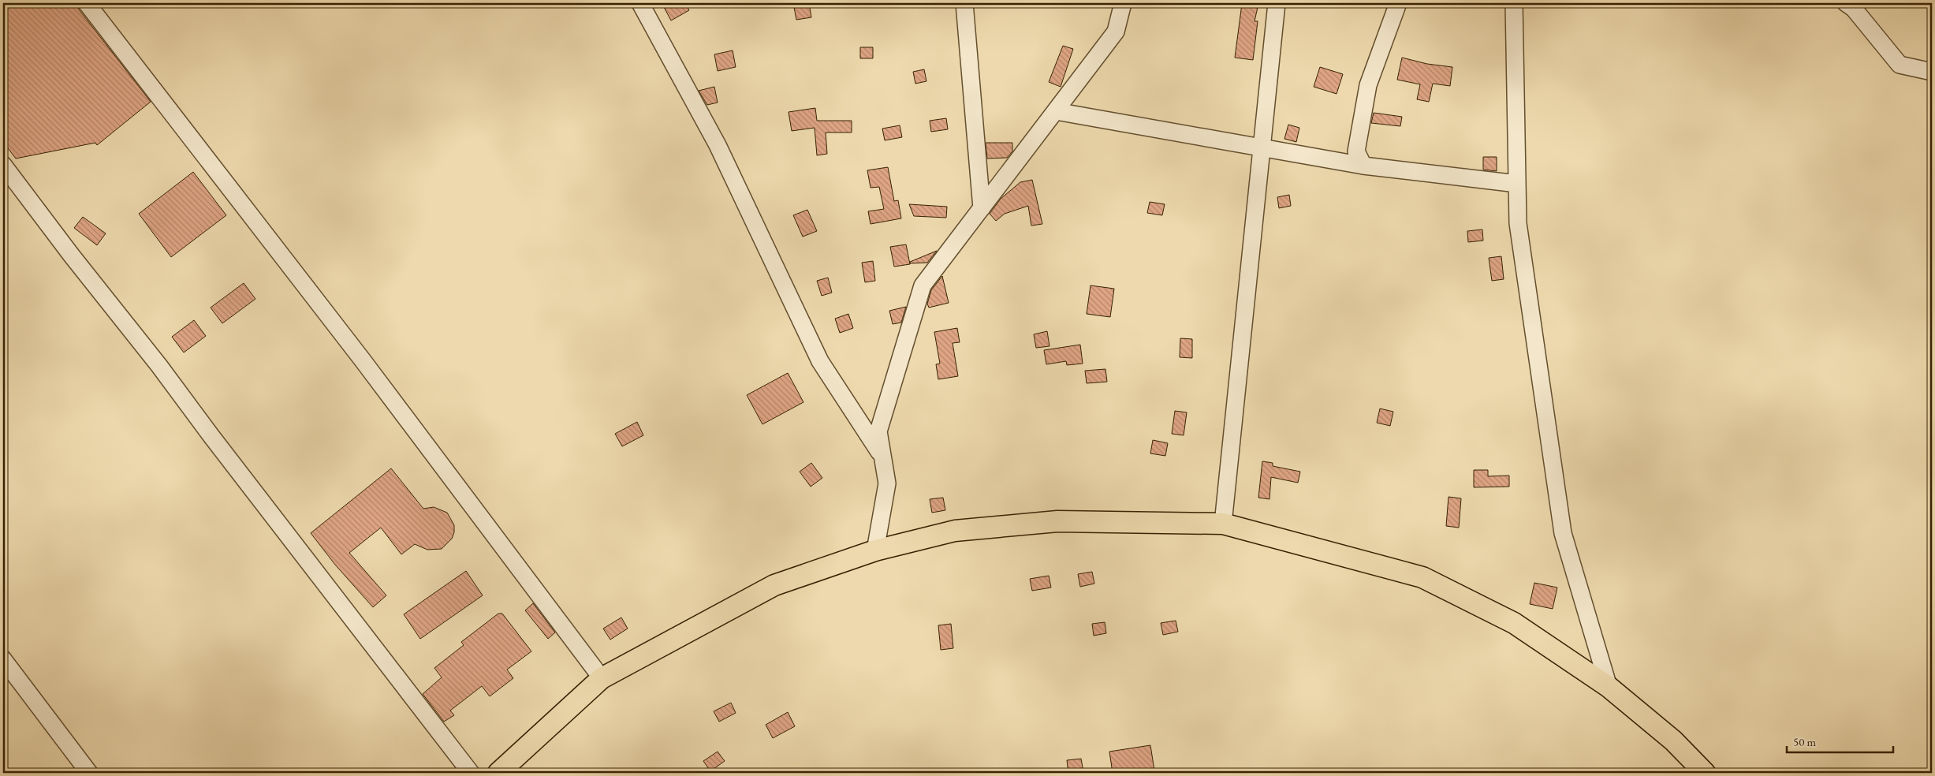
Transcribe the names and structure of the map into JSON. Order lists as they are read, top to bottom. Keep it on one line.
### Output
{"scale_bar":"50 m"}
